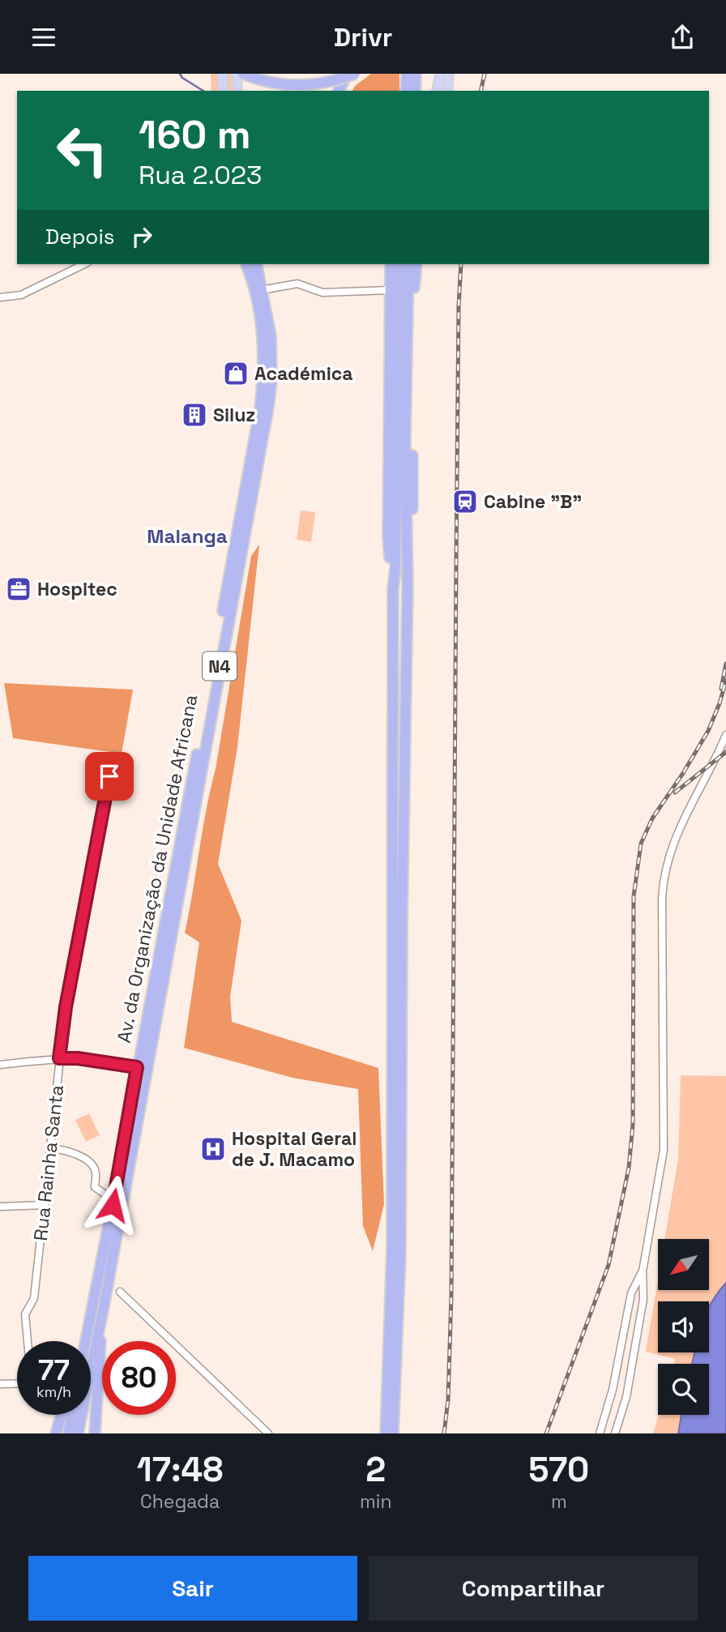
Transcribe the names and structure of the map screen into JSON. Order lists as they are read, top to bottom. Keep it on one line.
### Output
{"streets":{"highway":["N4","Av. da Organização da Unidade Africana"],"street":["Rua Rainha Santa"]},"crossings":[["N4","Av. da Organização da Unidade Africana"]],"districts":["Malanga"],"places":{"shop":["Académica"],"building":["Siluz"],"station":["Cabine \"B\""],"office":["Hospitec"],"hospital":["Hospital Geral de J. Macamo"]},"north":"bottom left","page":{"header":"Drivr","turn":["160 m","Rua 2.023"],"then":"Depois","speed":"77 km/h","limit":"80","eta":["17:48","Chegada","2","min","570","m"],"buttons":["Sair","Compartilhar"]}}
